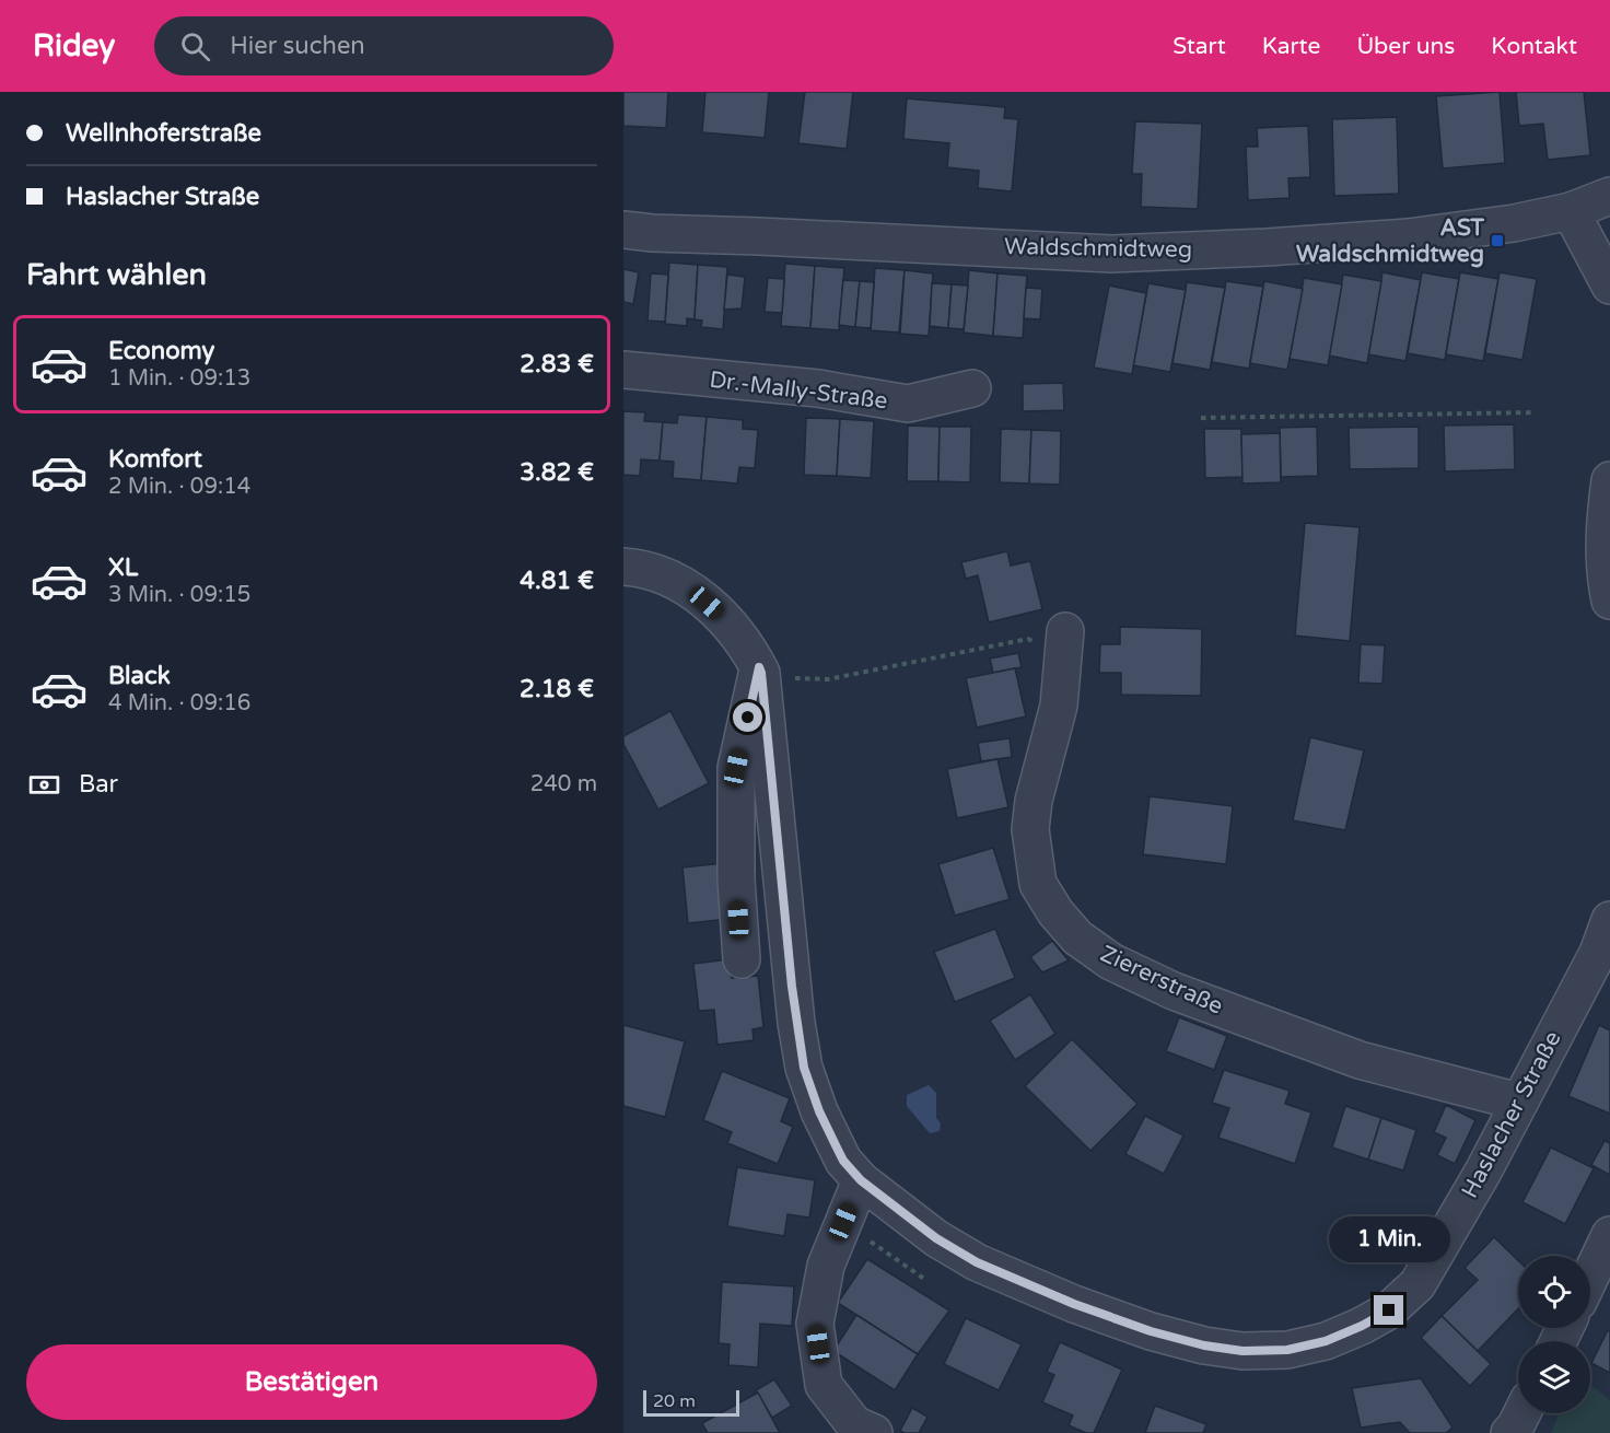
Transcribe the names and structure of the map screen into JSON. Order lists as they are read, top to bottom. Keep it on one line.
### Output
{"streets":{"street":["Waldschmidtweg","Dr.-Mally-Straße","Ziererstraße","Haslacher Straße"]},"crossings":[["Ziererstraße","Haslacher Straße"]],"places":{"transit":["AST Waldschmidtweg"]},"scale_bar":"20 m","page":{"header":"Ridey","search":"Hier suchen","nav":["Start","Karte","Über uns","Kontakt"],"banner":["Wellnhoferstraße","Haslacher Straße"],"heading":"Fahrt wählen","list":[{"name":"Economy","note":"1 Min. · 09:13","value":"2.83 €"},{"name":"Komfort","note":"2 Min. · 09:14","value":"3.82 €"},{"name":"XL","note":"3 Min. · 09:15","value":"4.81 €"},{"name":"Black","note":"4 Min. · 09:16","value":"2.18 €"}],"pay":["Bar","240 m"],"bubble":"1 Min.","buttons":"Bestätigen","scale":"20 m"}}
